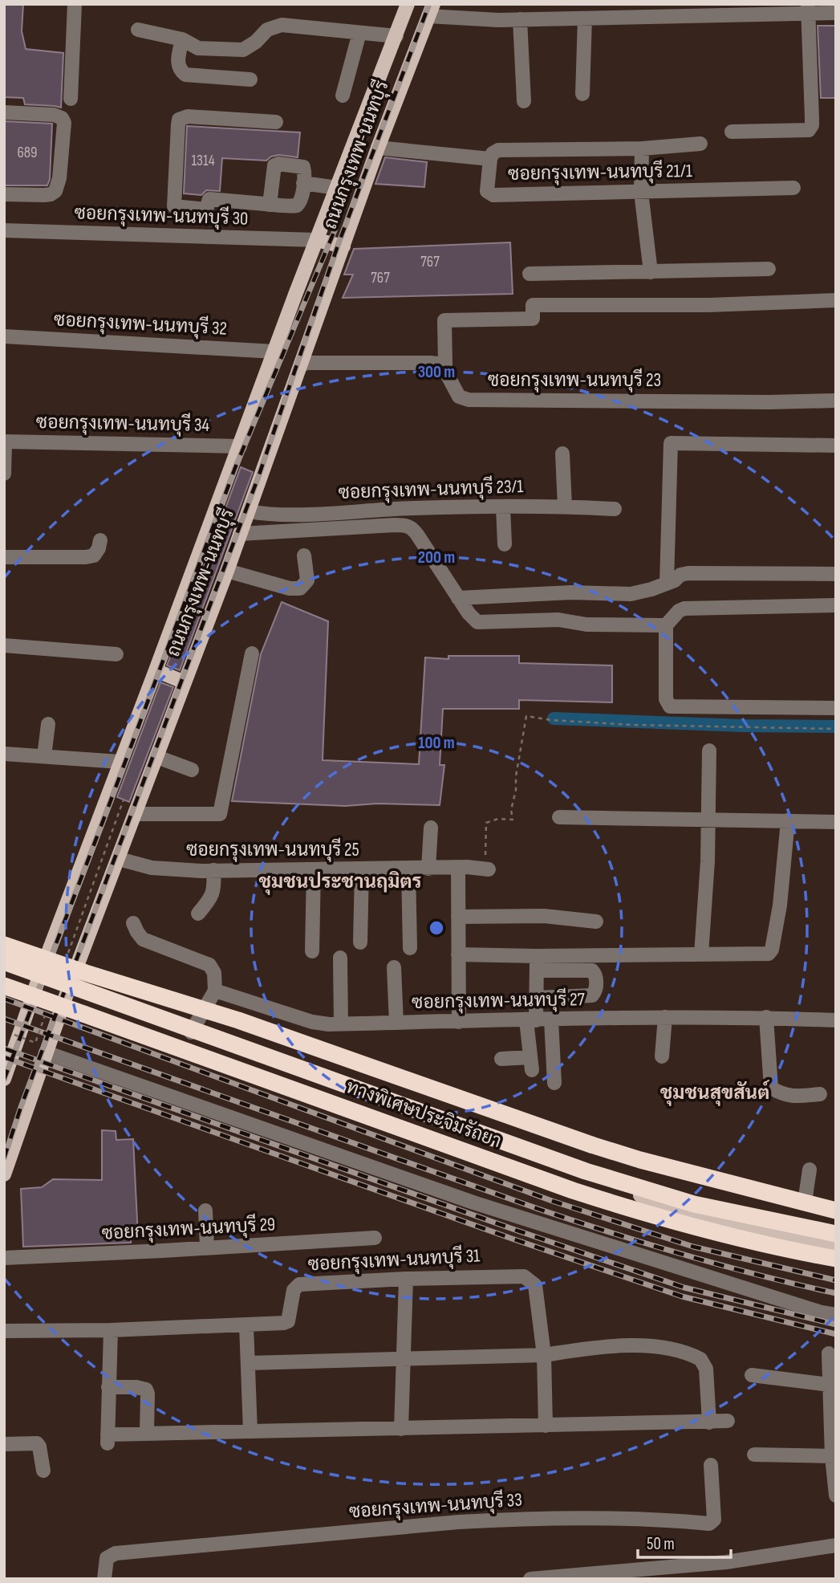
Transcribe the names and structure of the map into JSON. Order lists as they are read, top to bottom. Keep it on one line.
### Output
{"streets":{"highway":["ทางพิเศษประจิมรัถยา"],"main road":["ถนนกรุงเทพ-นนทบุรี"],"street":["ซอยกรุงเทพ-นนทบุรี 21/1","ซอยกรุงเทพ-นนทบุรี 30","ซอยกรุงเทพ-นนทบุรี 32","ซอยกรุงเทพ-นนทบุรี 23","ซอยกรุงเทพ-นนทบุรี 34","ซอยกรุงเทพ-นนทบุรี 23/1","ซอยกรุงเทพ-นนทบุรี 25","ซอยกรุงเทพ-นนทบุรี 27","ซอยกรุงเทพ-นนทบุรี 29","ซอยกรุงเทพ-นนทบุรี 31","ซอยกรุงเทพ-นนทบุรี 33"]},"crossings":[["ถนนกรุงเทพ-นนทบุรี","ซอยกรุงเทพ-นนทบุรี 21/1"],["ถนนกรุงเทพ-นนทบุรี","ซอยกรุงเทพ-นนทบุรี 30"],["ถนนกรุงเทพ-นนทบุรี","ซอยกรุงเทพ-นนทบุรี 32"],["ถนนกรุงเทพ-นนทบุรี","ซอยกรุงเทพ-นนทบุรี 34"],["ถนนกรุงเทพ-นนทบุรี","ซอยกรุงเทพ-นนทบุรี 23/1"],["ถนนกรุงเทพ-นนทบุรี","ซอยกรุงเทพ-นนทบุรี 25"]],"districts":["ชุมชนประชานฤมิตร","ชุมชนสุขสันต์"],"house_numbers":["689","1314","767","767"],"scale_bar":"50 m","rings":["300 m","200 m","100 m"]}
